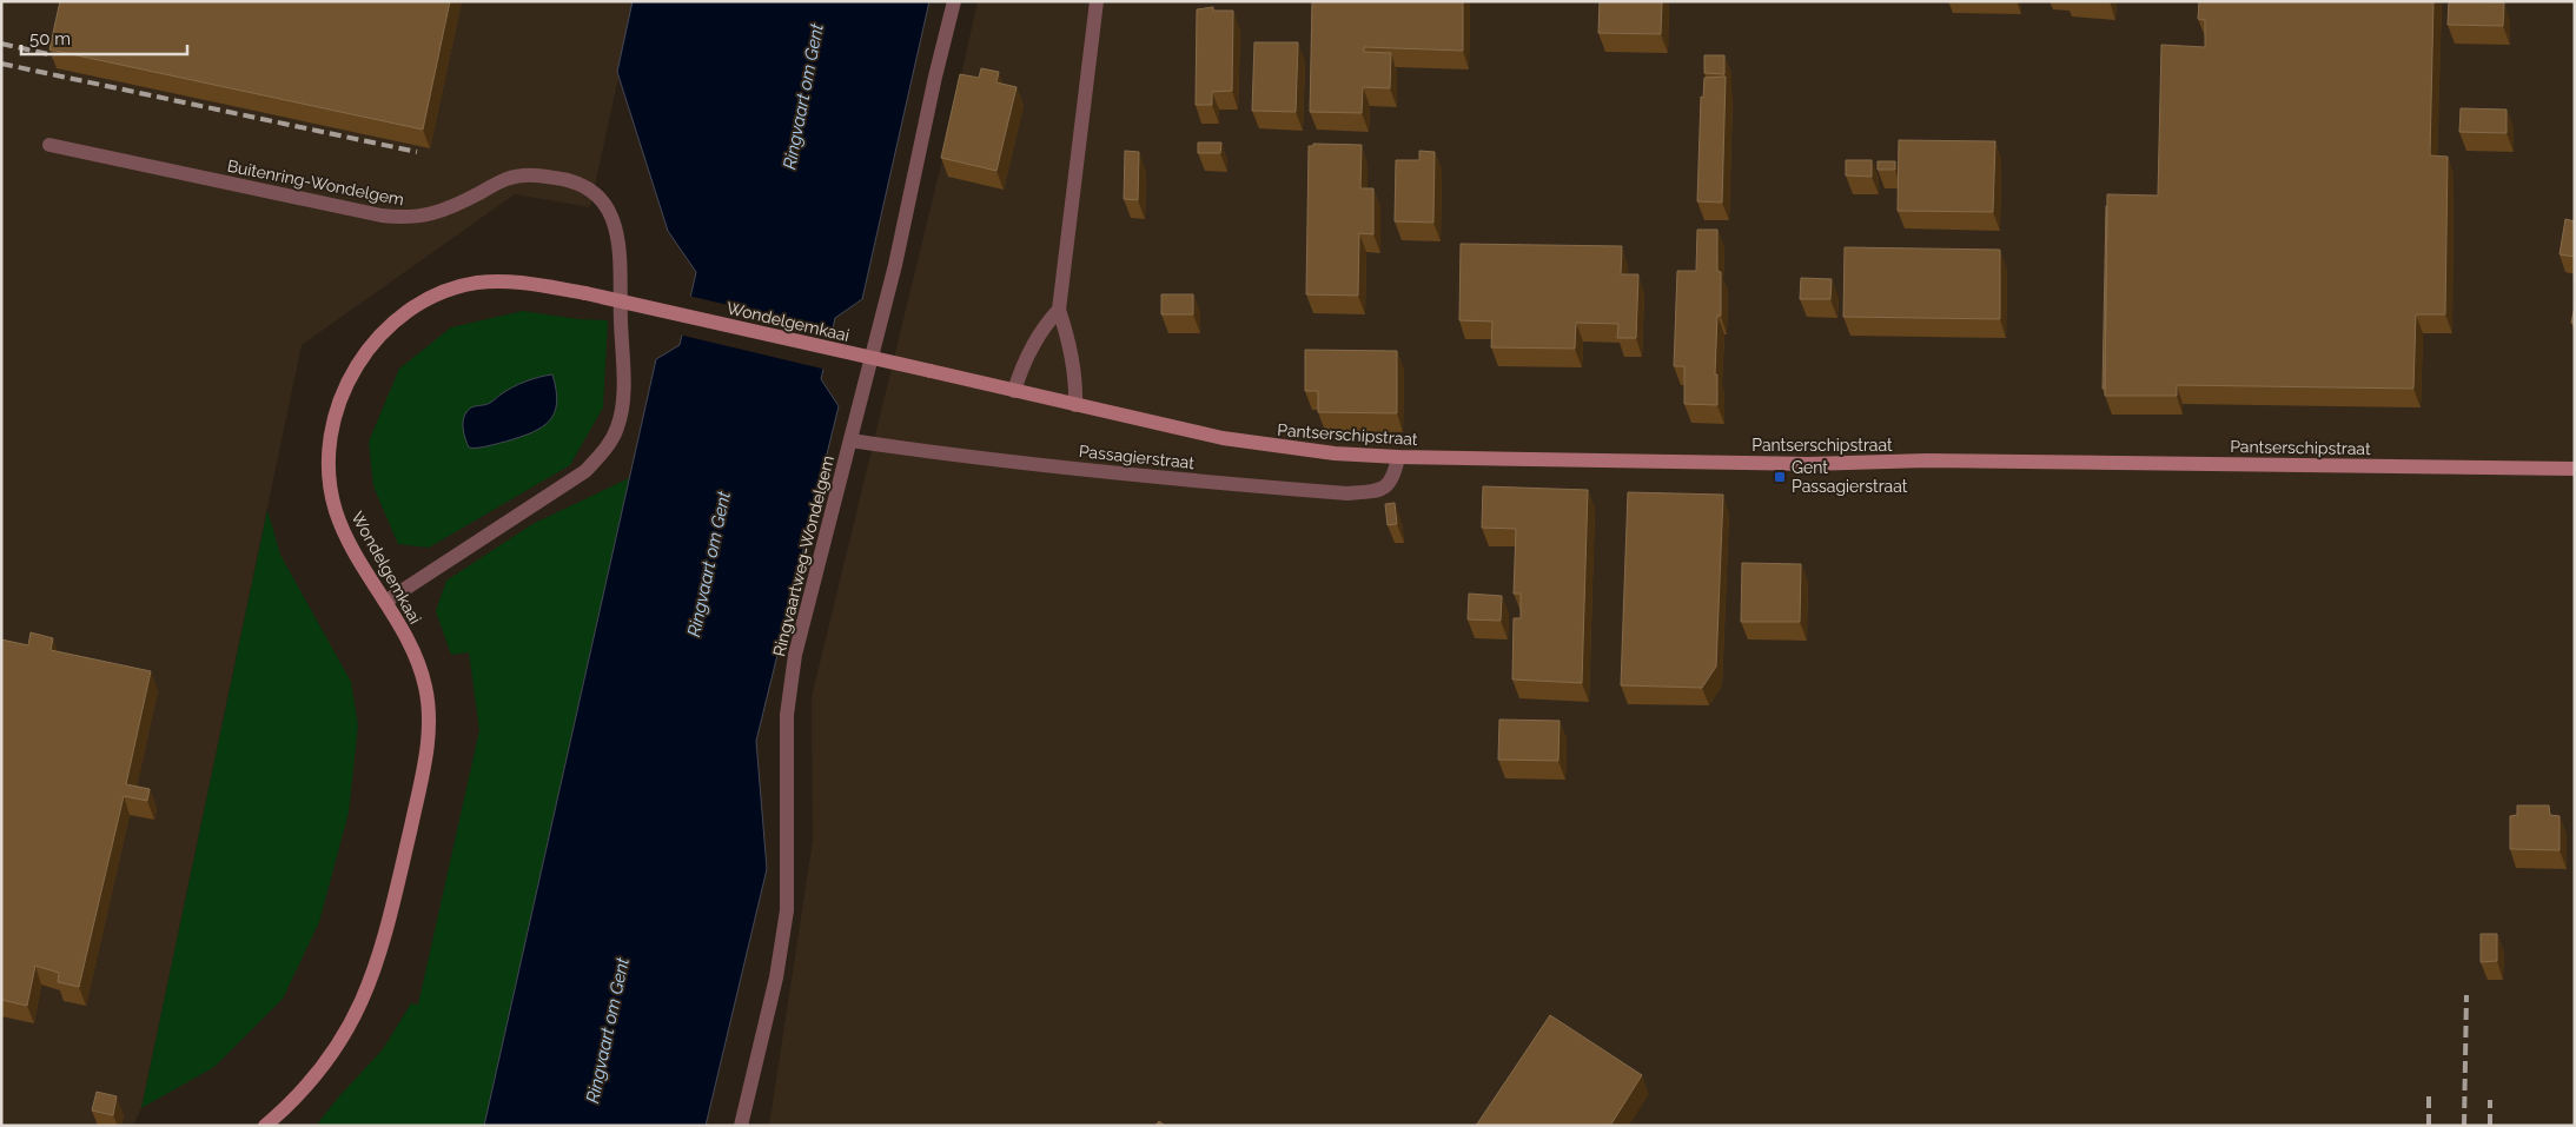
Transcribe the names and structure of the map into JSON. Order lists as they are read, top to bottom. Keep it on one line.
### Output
{"streets":{"main road":["Wondelgemkaai","Pantserschipstraat"],"street":["Buitenring-Wondelgem","Passagierstraat","Ringvaartweg-Wondelgem"]},"crossings":[["Buitenring-Wondelgem","Wondelgemkaai"],["Wondelgemkaai","Pantserschipstraat"],["Pantserschipstraat","Passagierstraat"],["Passagierstraat","Ringvaartweg-Wondelgem"]],"water":["Ringvaart om Gent"],"places":{"transit":["Gent Passagierstraat"]},"scale_bar":"50 m"}
